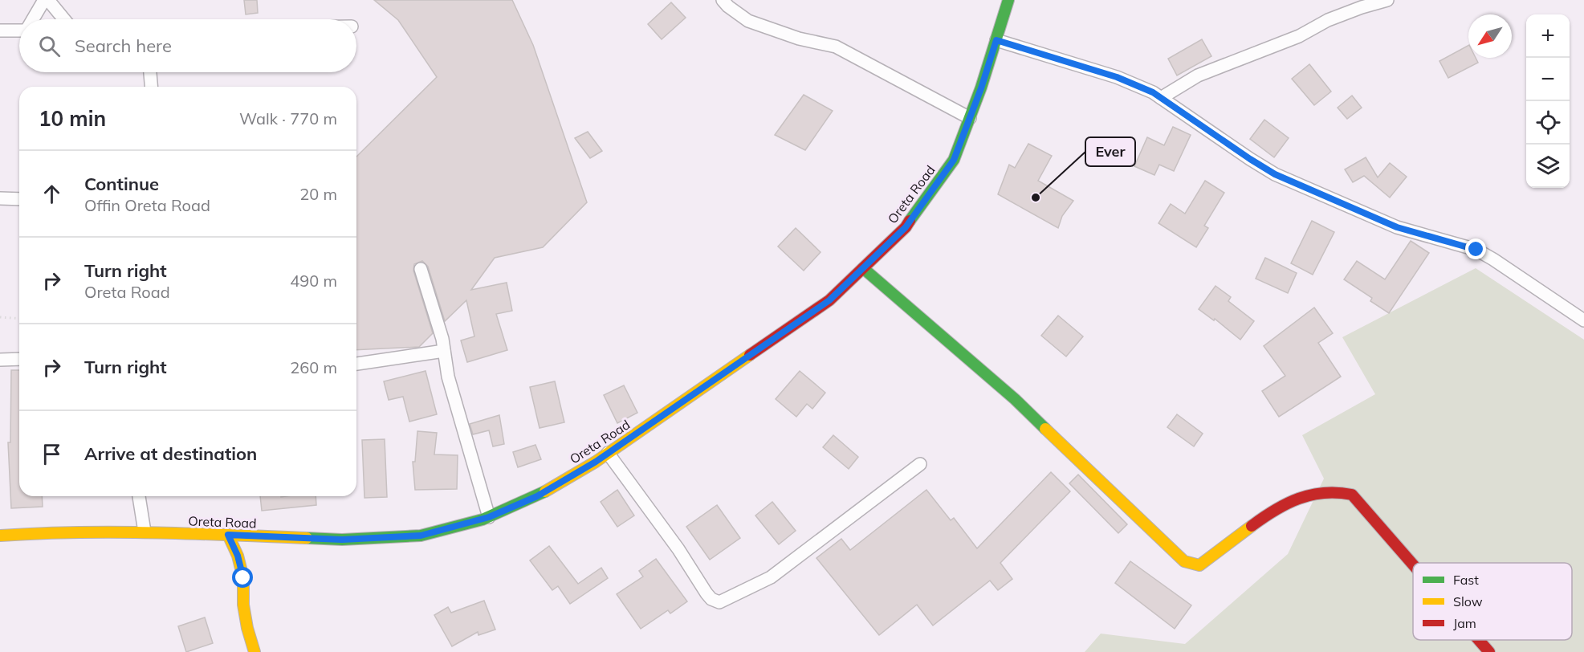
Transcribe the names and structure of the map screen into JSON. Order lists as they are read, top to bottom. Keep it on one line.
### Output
{"streets":{"street":["Oreta Road"]},"places":["Ever"],"legend":["Fast","Slow","Jam"],"north":"bottom left","page":{"map_buttons":["+","−"],"search":"Search here","heading":["10 min","Walk · 770 m"],"list":[["Continue","Offin Oreta Road","20 m"],["Turn right","Oreta Road","490 m"],["Turn right","260 m"],"Arrive at destination"]}}
